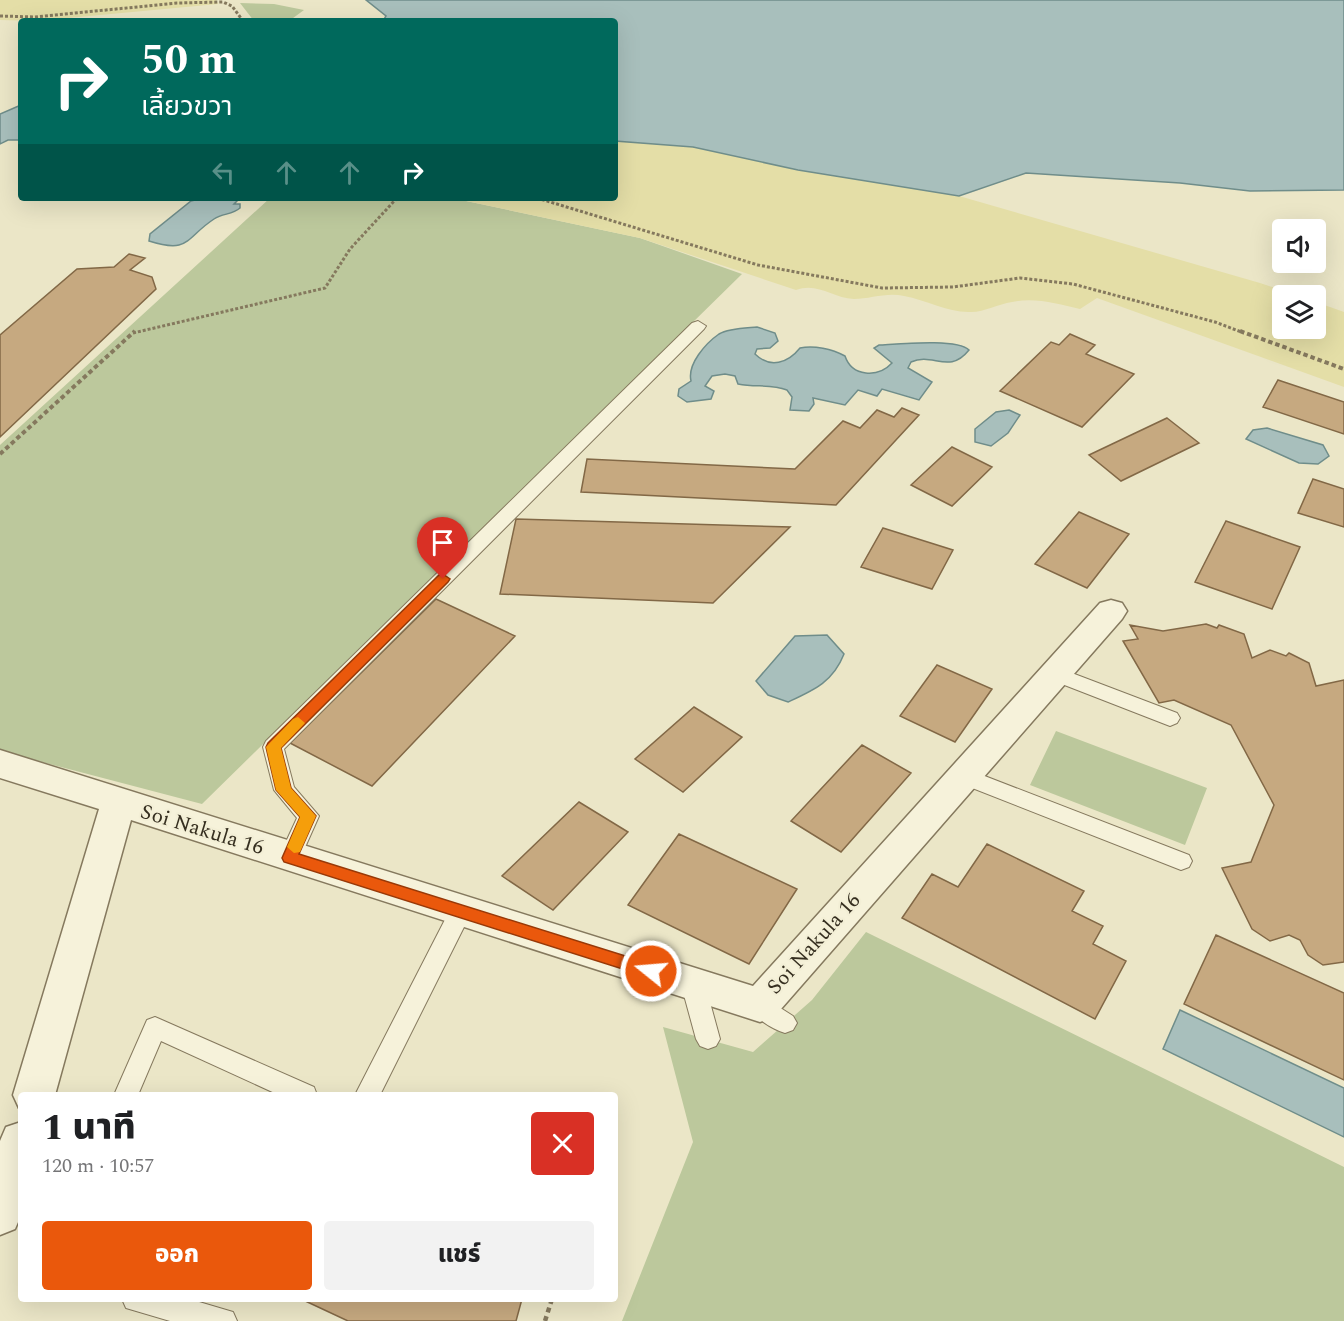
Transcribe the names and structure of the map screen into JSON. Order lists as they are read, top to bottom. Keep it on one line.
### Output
{"streets":{"street":["Soi Nakula 16"]},"page":{"turn":["50 m","เลี้ยวขวา"],"heading":["1 นาที","120 m · 10:57"],"buttons":["ออก","แชร์"]}}
